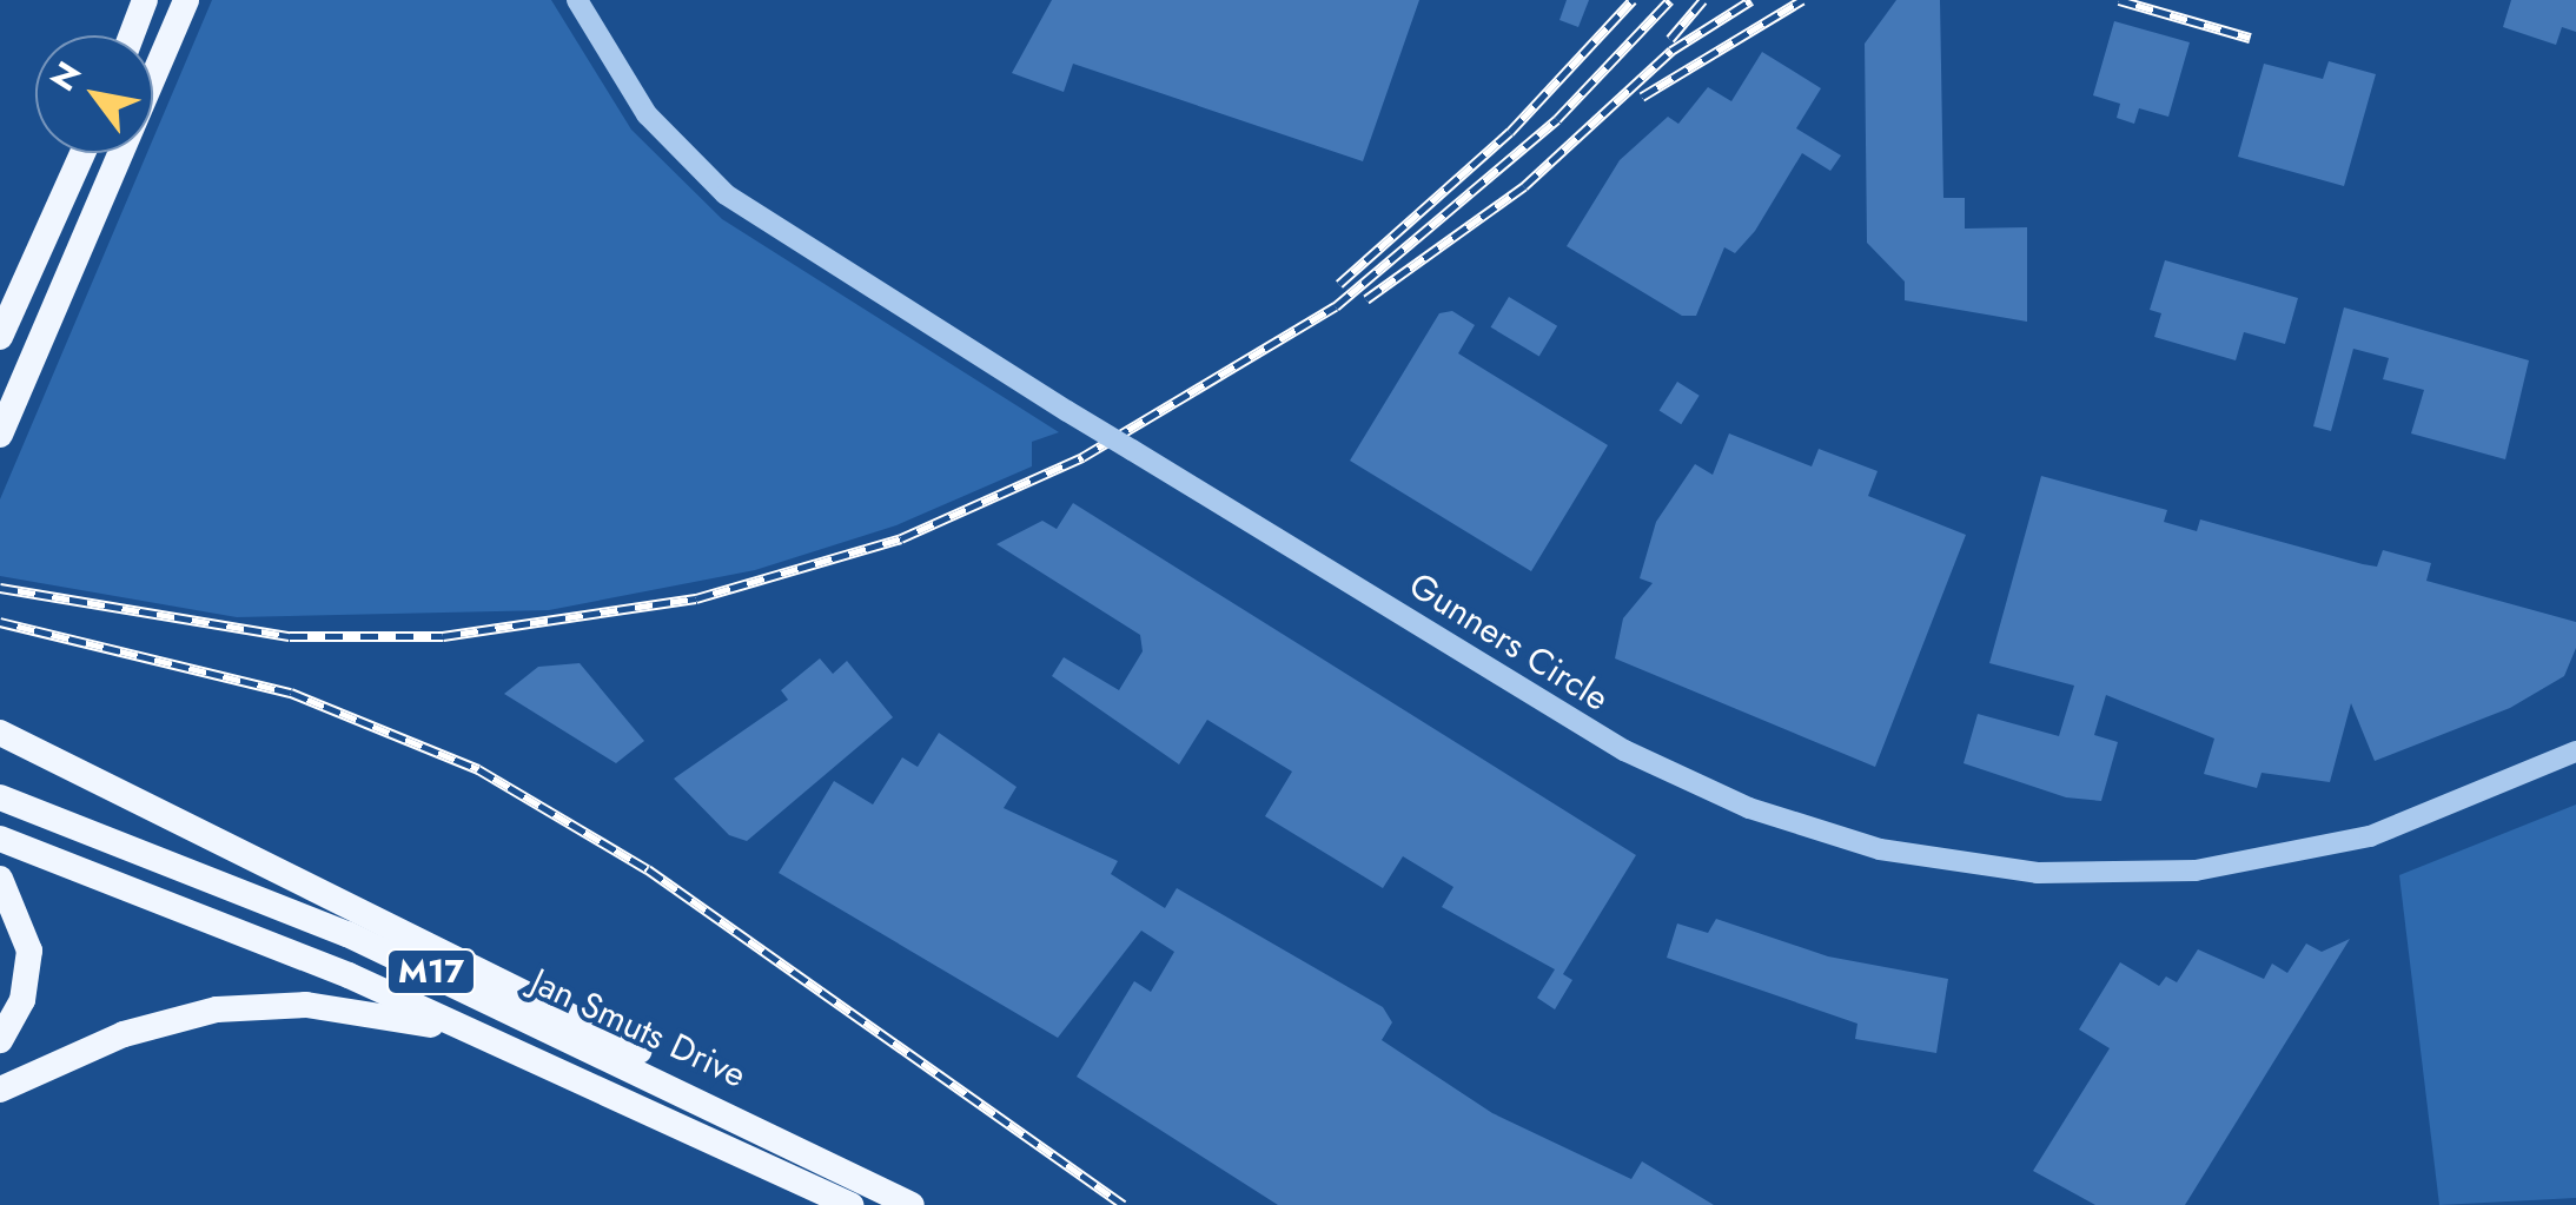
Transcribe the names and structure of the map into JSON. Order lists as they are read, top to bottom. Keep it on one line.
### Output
{"streets":{"main road":["M17","Jan Smuts Drive"],"street":["Gunners Circle"]},"north":"top left"}
